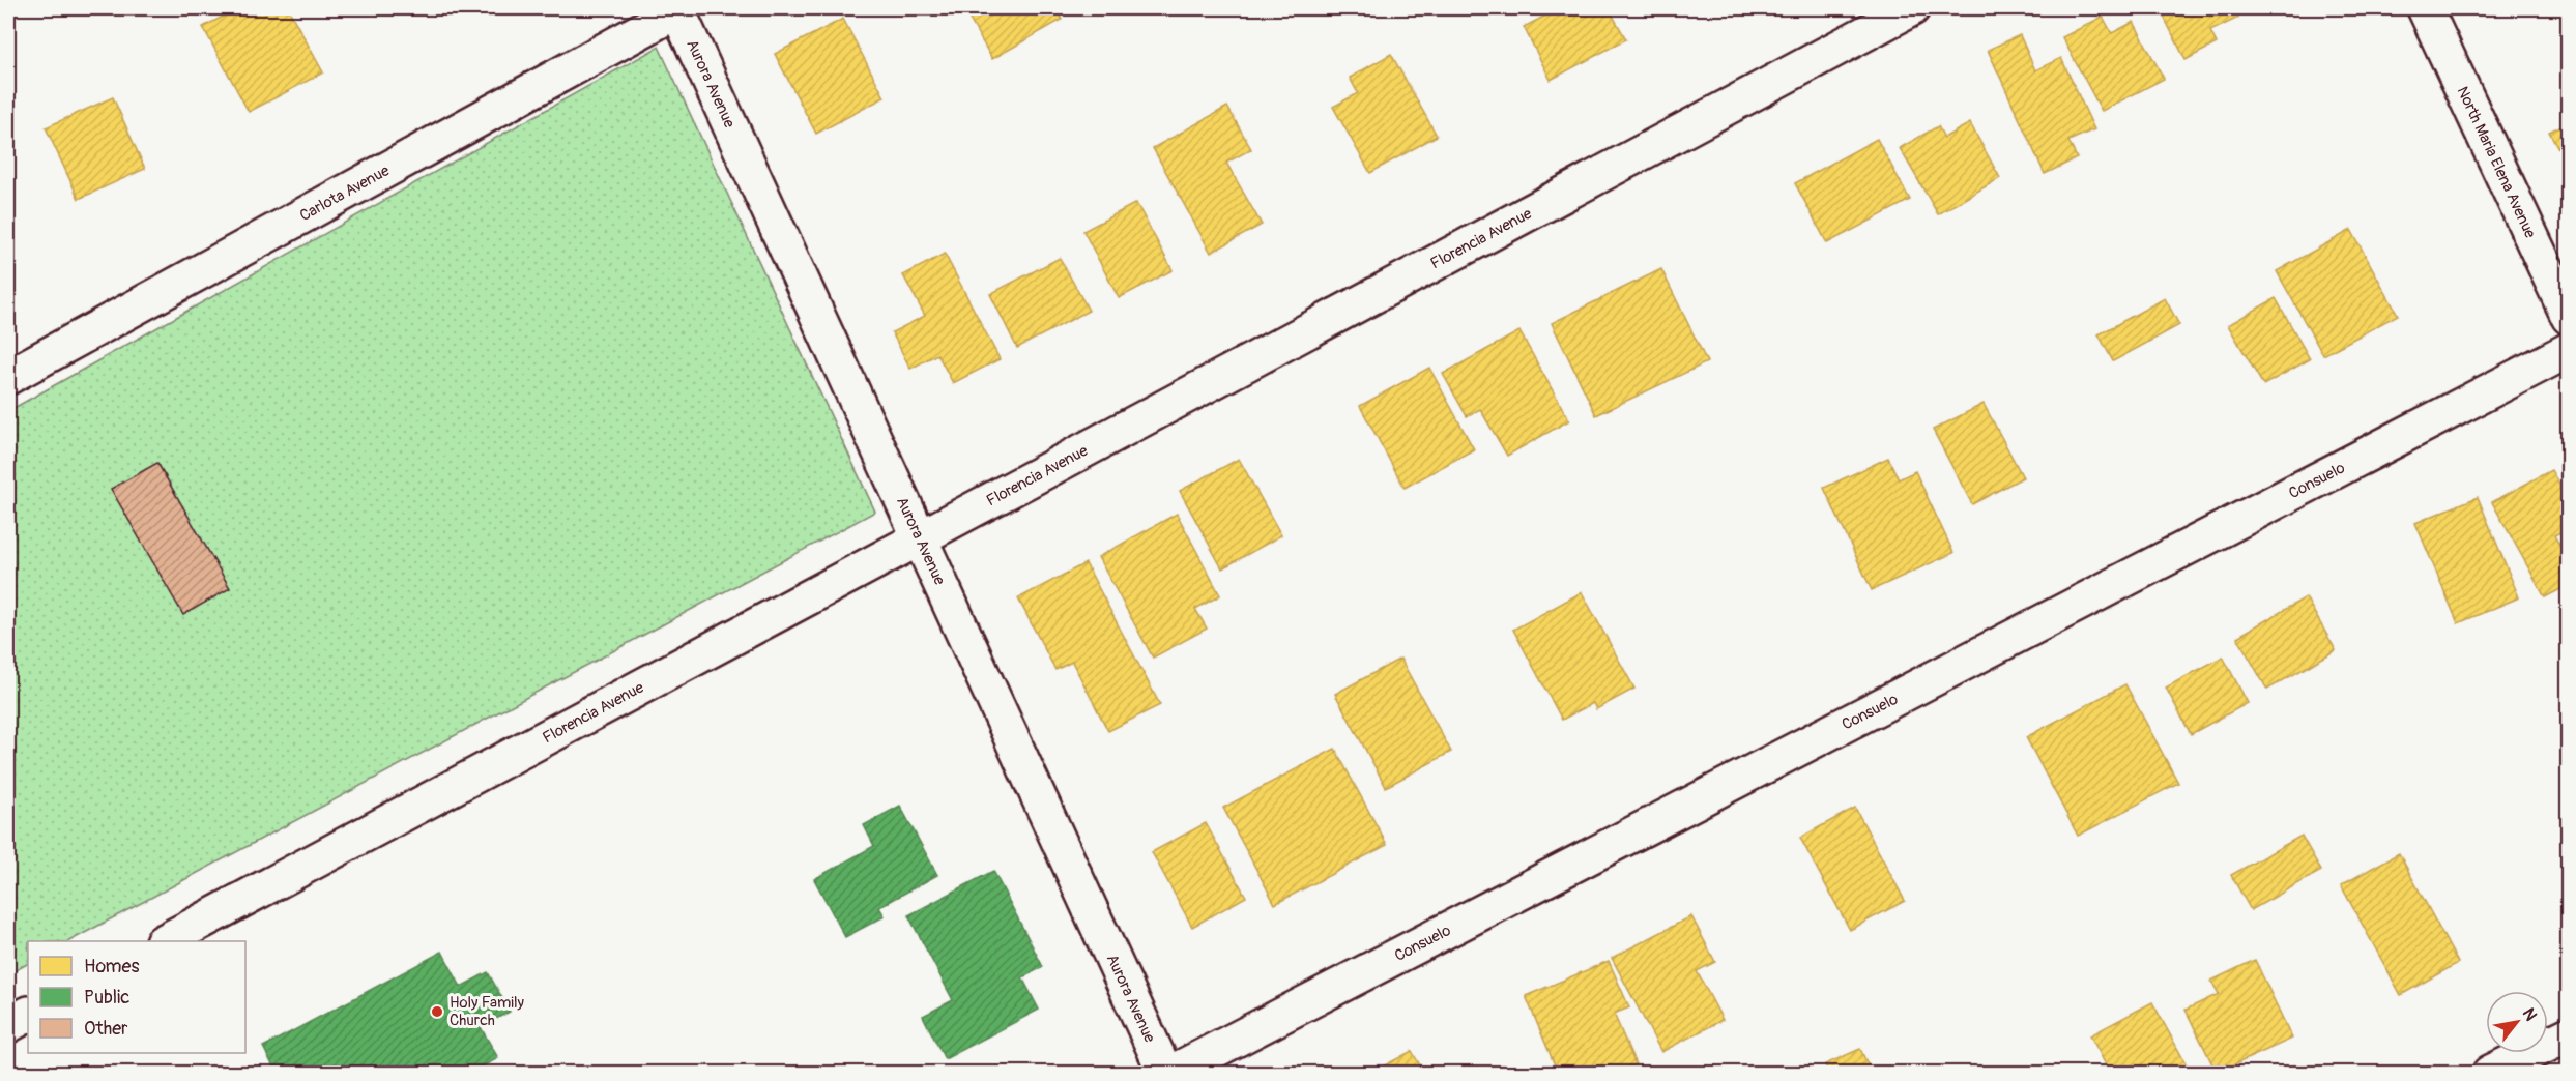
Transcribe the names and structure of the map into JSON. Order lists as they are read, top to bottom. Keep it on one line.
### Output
{"streets":{"street":["Aurora Avenue","North Maria Elena Avenue","Carlota Avenue","Florencia Avenue","Consuelo"]},"crossings":[["Aurora Avenue","Carlota Avenue"],["Aurora Avenue","Florencia Avenue"]],"places":["Holy Family Church"],"legend":["Homes","Public","Other"],"north":"top right"}
